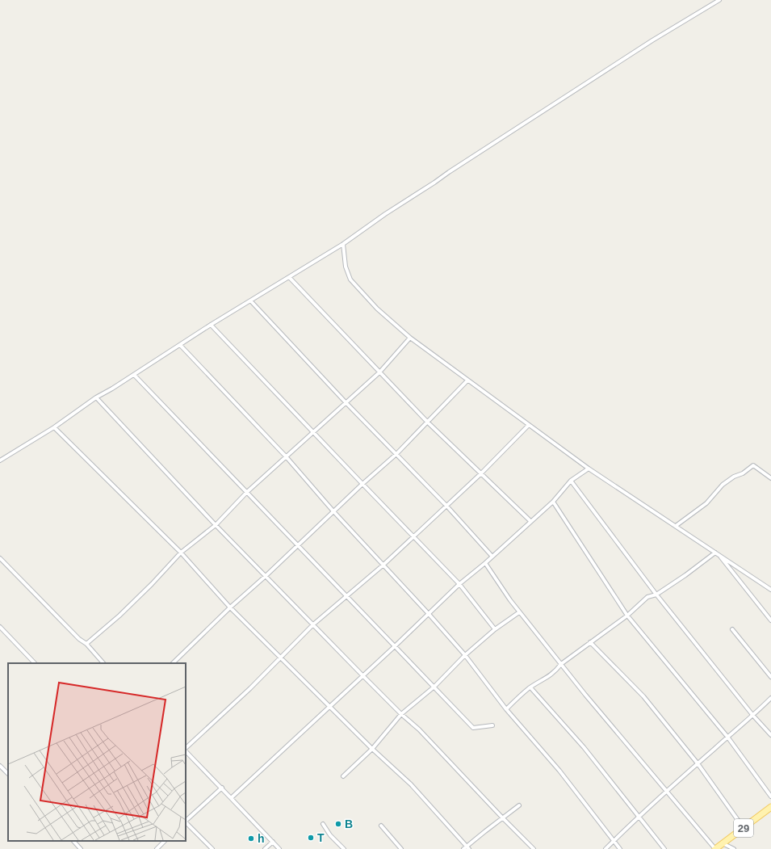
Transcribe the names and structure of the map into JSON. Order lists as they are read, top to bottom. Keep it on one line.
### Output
{"streets":{"main road":["29"]},"places":["B","T","h"]}
